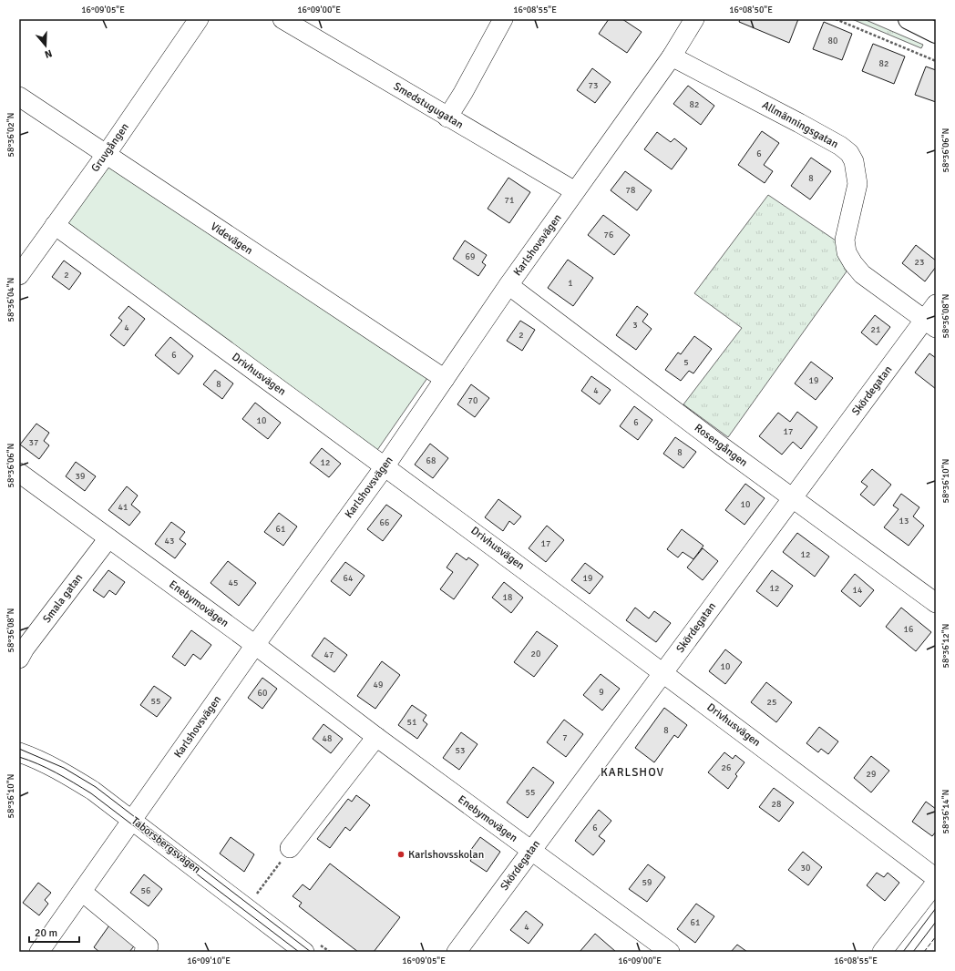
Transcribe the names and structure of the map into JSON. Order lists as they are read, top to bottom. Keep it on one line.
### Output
{"streets":{"street":["Smedstugugatan","Allmänningsgatan","Gruvgången","Videvägen","Karlshovsvägen","Drivhusvägen","Skördegatan","Rosengången","Smala gatan","Enebymovägen","Taborsbergsvägen"]},"crossings":[["Smedstugugatan","Karlshovsvägen"],["Allmänningsgatan","Karlshovsvägen"],["Allmänningsgatan","Skördegatan"],["Gruvgången","Videvägen"],["Gruvgången","Drivhusvägen"],["Videvägen","Karlshovsvägen"],["Karlshovsvägen","Drivhusvägen"],["Karlshovsvägen","Rosengången"],["Karlshovsvägen","Enebymovägen"],["Karlshovsvägen","Taborsbergsvägen"],["Drivhusvägen","Skördegatan"],["Skördegatan","Rosengången"],["Skördegatan","Enebymovägen"],["Smala gatan","Enebymovägen"]],"districts":["KARLSHOV"],"places":["Karlshovsskolan"],"house_numbers":["80","82","73","82","6","8","78","71","76","69","23","2","1","3","4","21","2","6","5","19","8","4","70","10","6","17","37","8","68","12","39","10","41","13","66","61","43","17","12","64","19","45","12","14","18","16","20","47","10","49","9","60","55","25","51","8","7","48","53","26","29","55","28","6","30","59","56","61","4"],"scale_bar":"20 m","north":"bottom","coordinates":["16°09'05\"E","16°09'00\"E","16°08'55\"E","16°08'50\"E","58°36'02\"N","58°36'06\"N","58°36'04\"N","58°36'08\"N","58°36'10\"N","58°36'12\"N","58°36'14\"N","16°09'10\"E"]}
